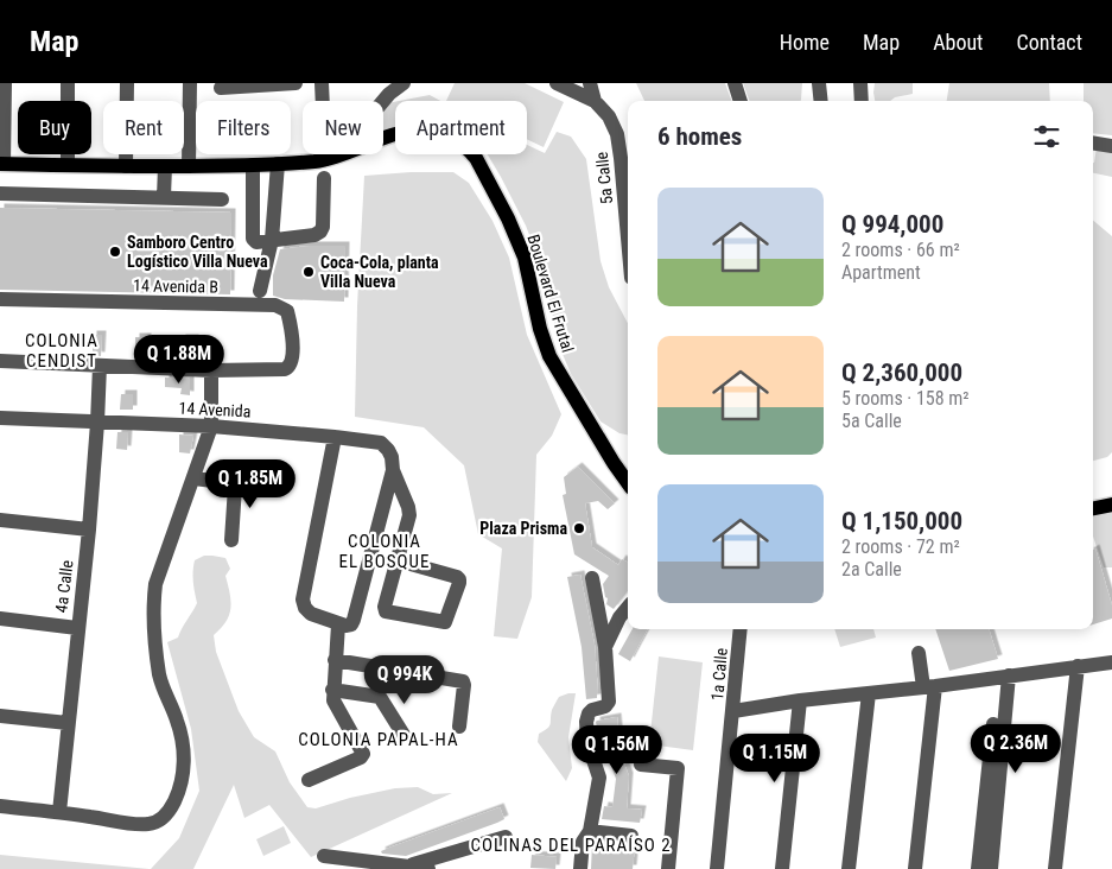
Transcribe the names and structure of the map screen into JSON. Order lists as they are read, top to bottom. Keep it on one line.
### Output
{"streets":{"main road":["Boulevard El Frutal"],"street":["5a Calle","14 Avenida B","14 Avenida","4a Calle","1a Calle"]},"crossings":[["14 Avenida","4a Calle"]],"districts":["COLONIA CENDIST","COLONIA EL BOSQUE","COLONIA PAPAL-HA","COLINAS DEL PARAÍSO 2"],"places":["Samboro Centro Logístico Villa Nueva","Coca-Cola, planta Villa Nueva","Plaza Prisma"],"page":{"header":"Map","nav":["Home","Map","About","Contact"],"chip":["Buy","Rent","Filters","New","Apartment"],"heading":"6 homes","list":[{"name":"Q 994,000","note":"2 rooms · 66 m² · Apartment"},{"name":"Q 2,360,000","note":"5 rooms · 158 m² · 5a Calle"},{"name":"Q 1,150,000","note":"2 rooms · 72 m² · 2a Calle"}],"price":["Q 1.88M","Q 1.85M","Q 994K","Q 2.36M","Q 1.56M","Q 1.15M"]}}
